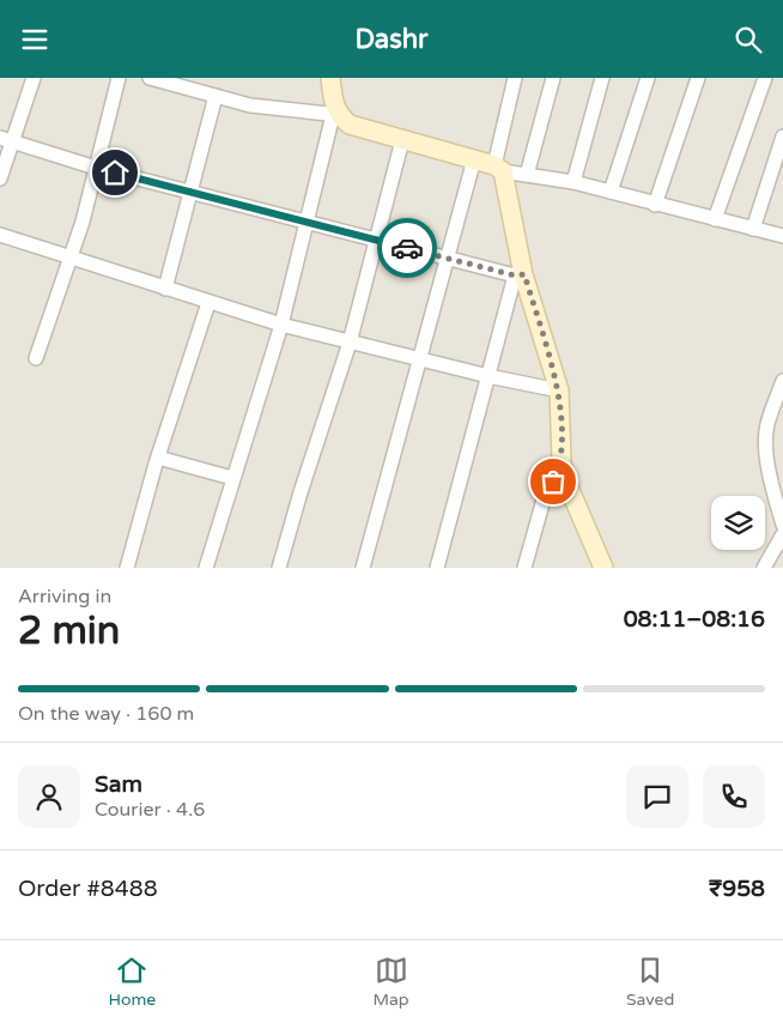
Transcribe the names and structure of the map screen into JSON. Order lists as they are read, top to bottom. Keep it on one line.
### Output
{"page":{"header":"Dashr","heading":["2 min","Arriving in","08:11–08:16"],"panel":["Sam","Courier · 4.6","Order #8488","₹958"],"bar":"On the way · 160 m","tabs":["Home","Map","Saved"]}}
